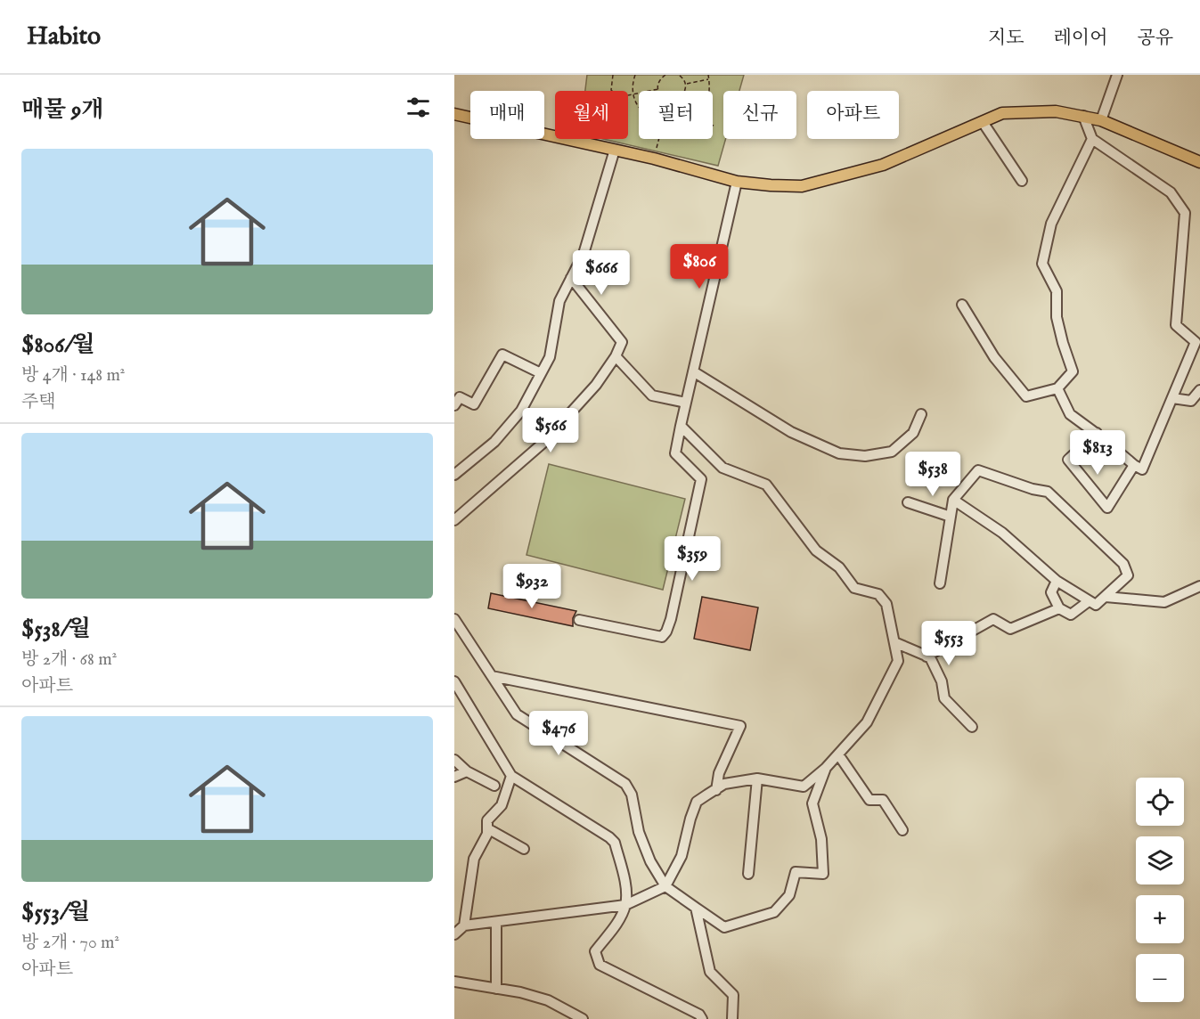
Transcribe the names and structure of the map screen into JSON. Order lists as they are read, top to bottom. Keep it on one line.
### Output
{"page":{"header":"Habito","nav":["지도","레이어","공유"],"heading":"매물 9개","chip":["매매","월세","필터","신규","아파트"],"list":[{"name":"$806/월","note":"방 4개 · 148 m² · 주택"},{"name":"$538/월","note":"방 2개 · 68 m² · 아파트"},{"name":"$553/월","note":"방 2개 · 70 m² · 아파트"}],"price":["$806","$666","$566","$813","$538","$359","$932","$553","$476"],"map_buttons":["+","−"]}}
